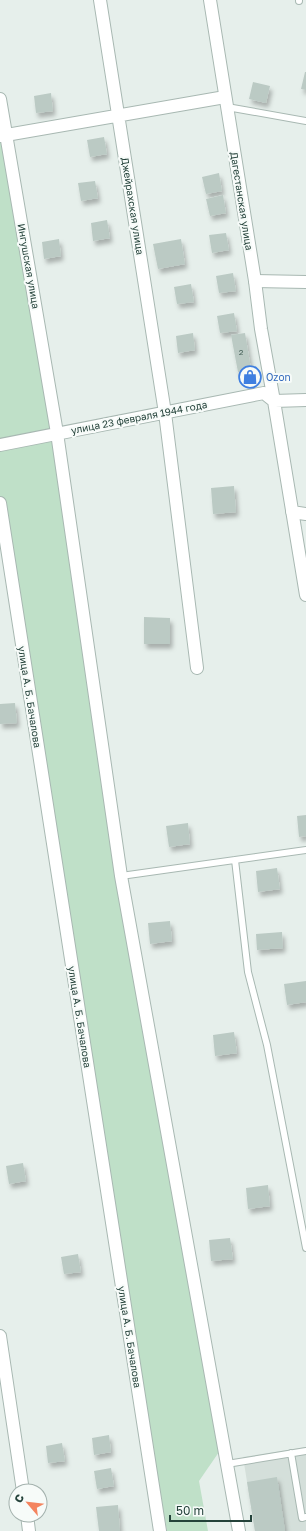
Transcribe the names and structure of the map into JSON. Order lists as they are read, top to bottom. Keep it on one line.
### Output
{"streets":{"street":["Дагестанская улица","Джейрахская улица","Ингушская улица","улица 23 февраля 1944 года","улица А. Б. Бачалова"]},"crossings":[["Дагестанская улица","улица 23 февраля 1944 года"],["Джейрахская улица","улица 23 февраля 1944 года"],["Ингушская улица","улица 23 февраля 1944 года"]],"places":{"shop":["Ozon"]},"house_numbers":["2"],"scale_bar":"50 m","north":"top left"}
